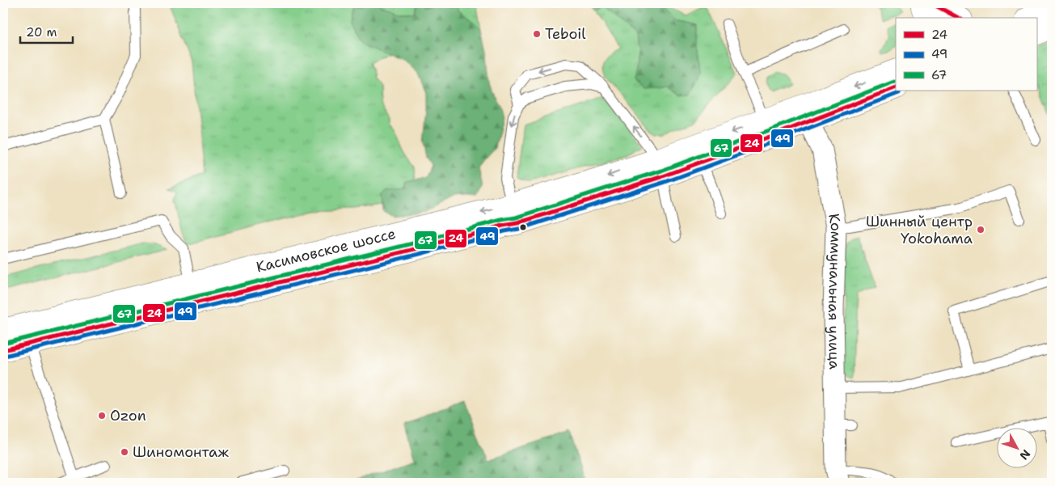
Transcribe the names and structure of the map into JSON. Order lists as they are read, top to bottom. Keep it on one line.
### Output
{"streets":{"main road":["Касимовское шоссе"],"street":["Коммунальная улица"]},"crossings":[["Касимовское шоссе","Коммунальная улица"]],"places":["Teboil","Шинный центр Yokohama","Ozon","Шиномонтаж"],"lines":["transit line 24","transit line 67","transit line 49"],"legend":["24","49","67"],"scale_bar":"20 m","north":"bottom right"}
